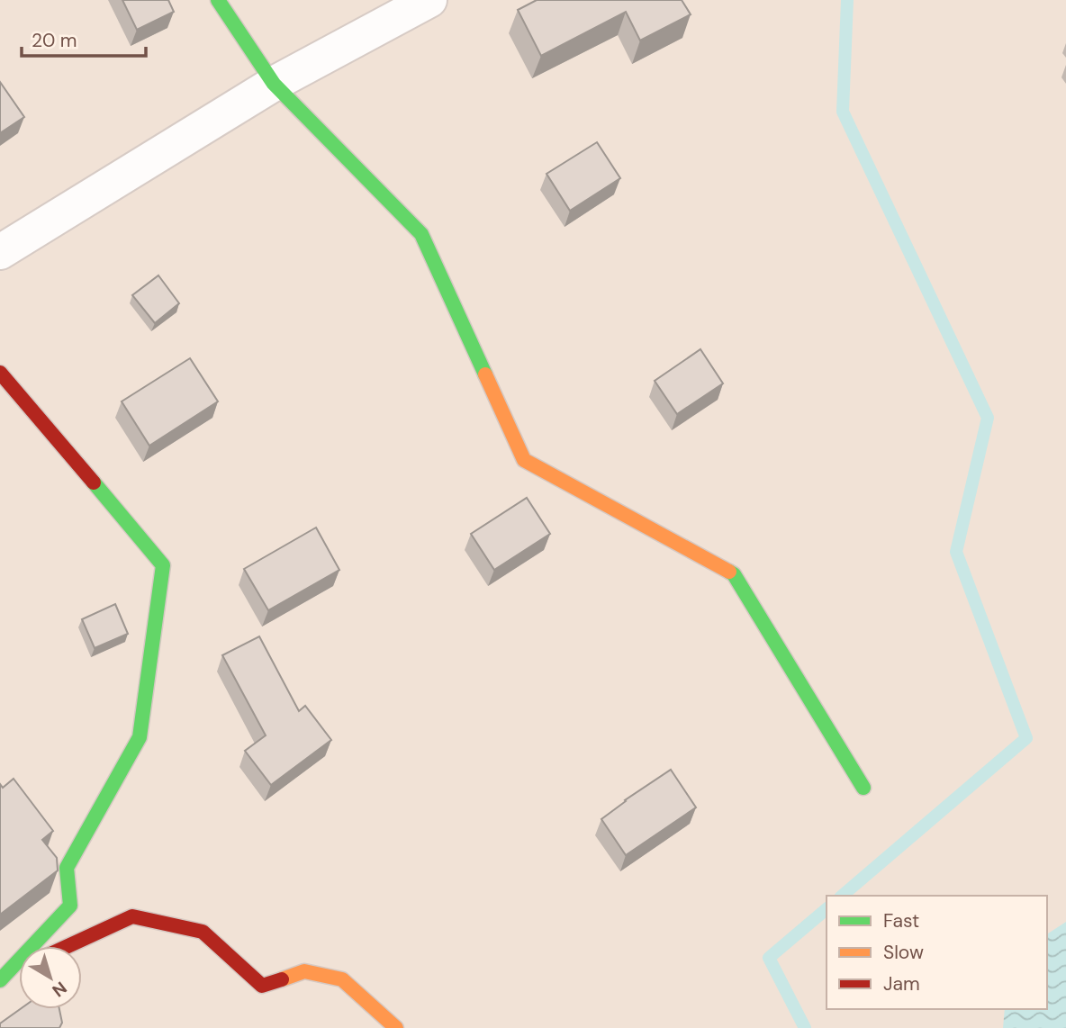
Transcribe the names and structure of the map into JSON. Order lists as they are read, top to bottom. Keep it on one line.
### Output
{"legend":["Fast","Slow","Jam"],"scale_bar":"20 m","north":"bottom right"}
